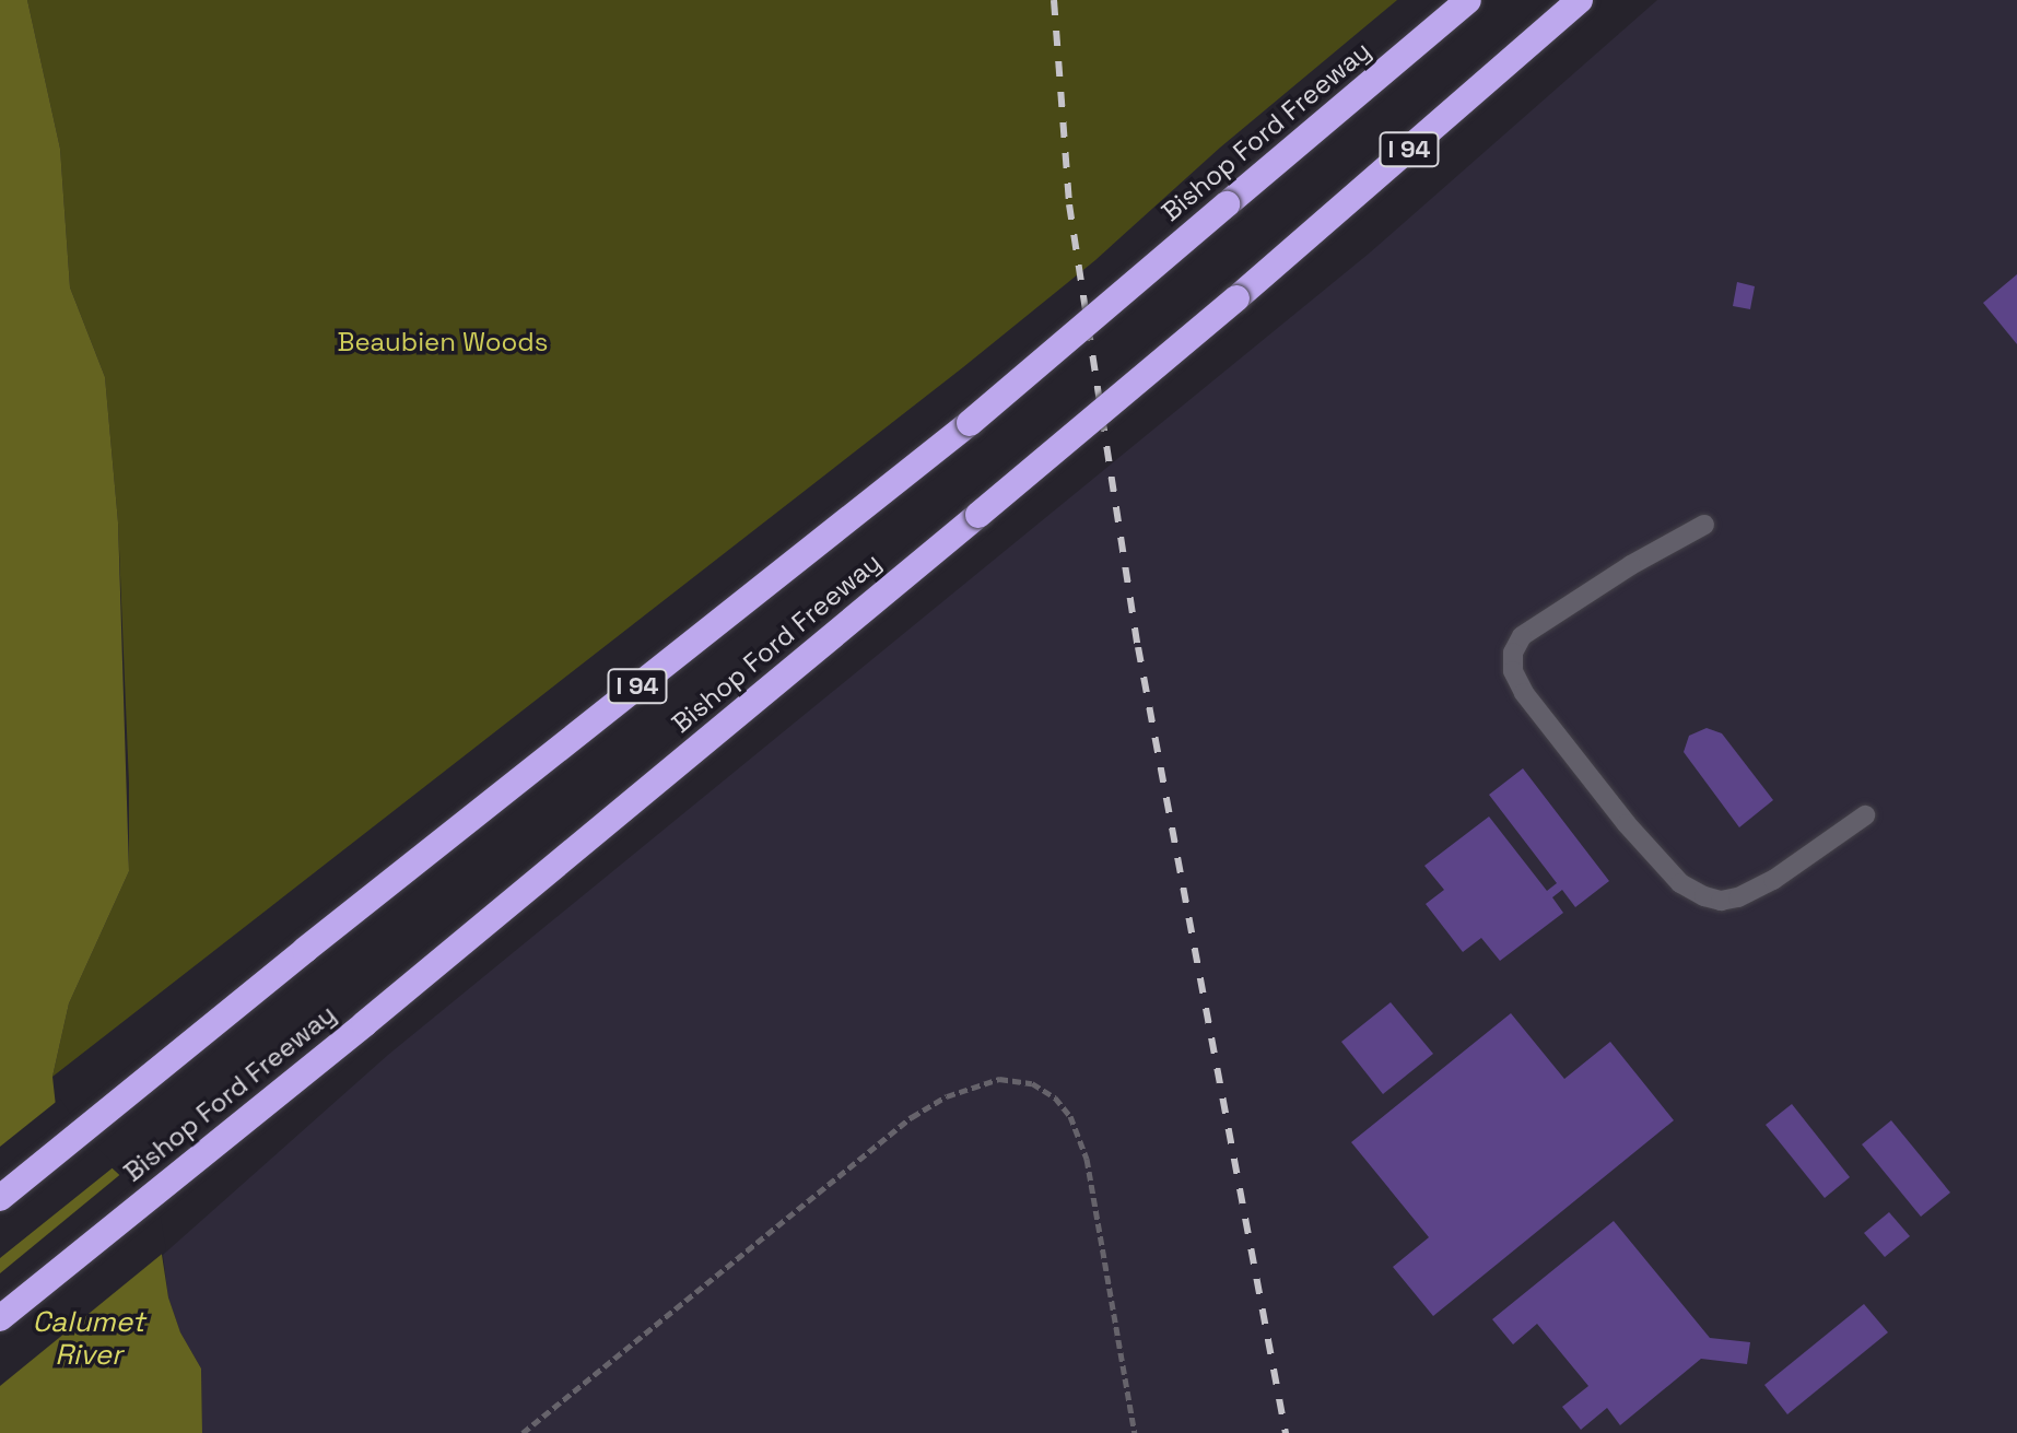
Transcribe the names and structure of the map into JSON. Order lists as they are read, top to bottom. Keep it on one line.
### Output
{"streets":{"highway":["Bishop Ford Freeway","I 94"]},"water":["Calumet River"],"parks":["Beaubien Woods"]}
